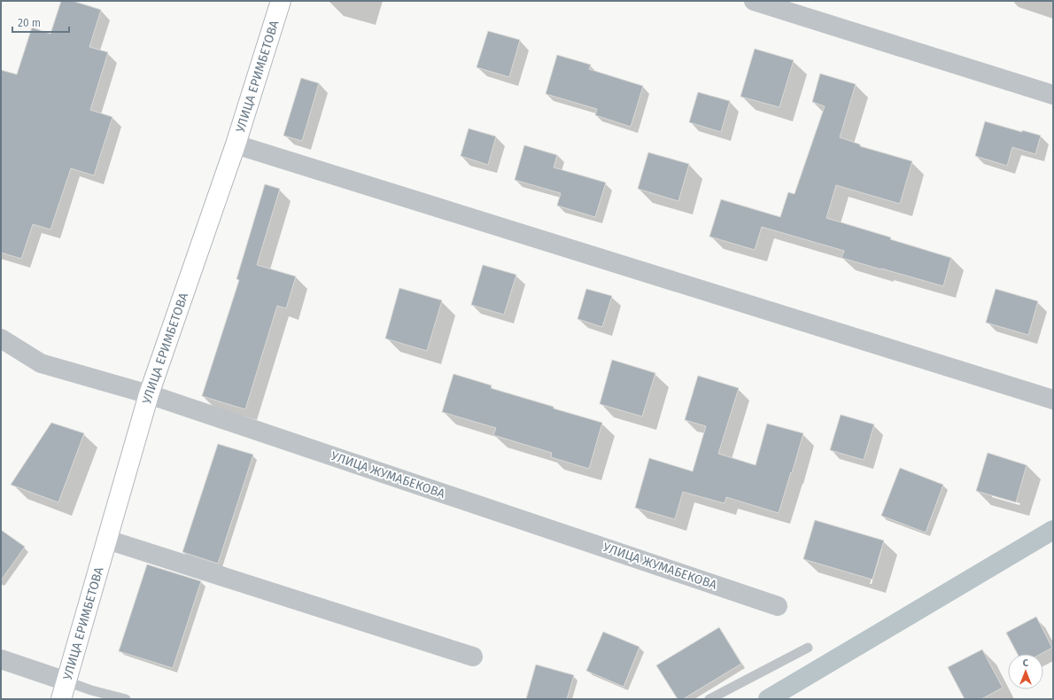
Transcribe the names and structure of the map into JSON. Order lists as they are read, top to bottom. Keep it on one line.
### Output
{"streets":{"main road":["УЛИЦА ЕРИМБЕТОВА"],"street":["УЛИЦА ЖУМАБЕКОВА"]},"crossings":[["УЛИЦА ЕРИМБЕТОВА","УЛИЦА ЖУМАБЕКОВА"]],"scale_bar":"20 m","north":"top"}
